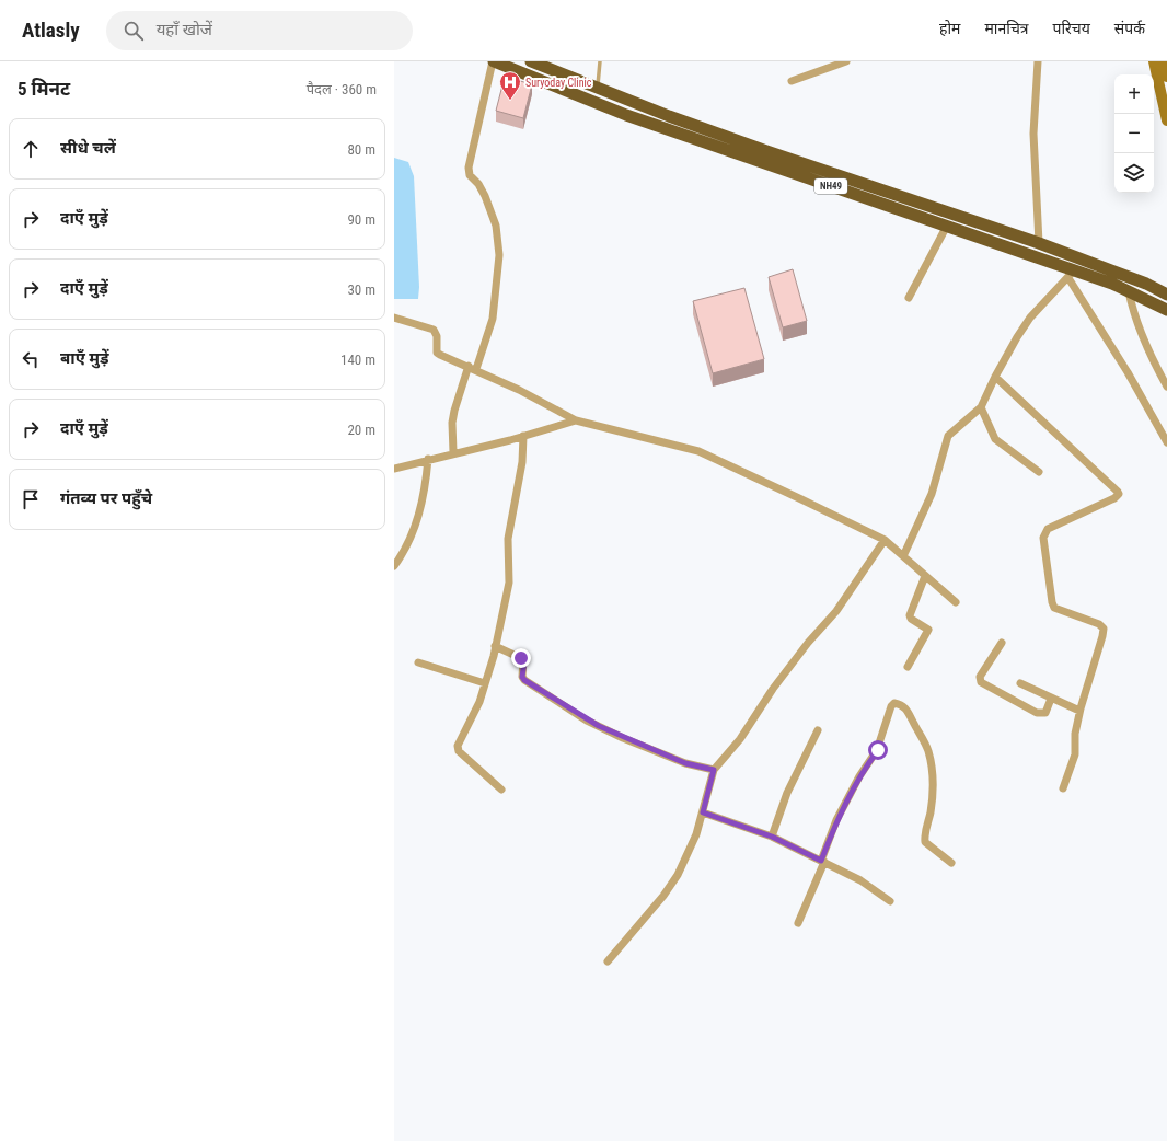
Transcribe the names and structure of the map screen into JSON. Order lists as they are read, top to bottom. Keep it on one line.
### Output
{"streets":{"highway":["NH49"]},"places":{"hospital":["Suryoday Clinic"]},"page":{"header":"Atlasly","search":"यहाँ खोजें","nav":["होम","मानचित्र","परिचय","संपर्क"],"heading":["5 मिनट","पैदल · 360 m"],"map_buttons":["+","−"],"list":[["सीधे चलें","80 m"],["दाएँ मुड़ें","90 m"],["दाएँ मुड़ें","30 m"],["बाएँ मुड़ें","140 m"],["दाएँ मुड़ें","20 m"],"गंतव्य पर पहुँचे"]}}
